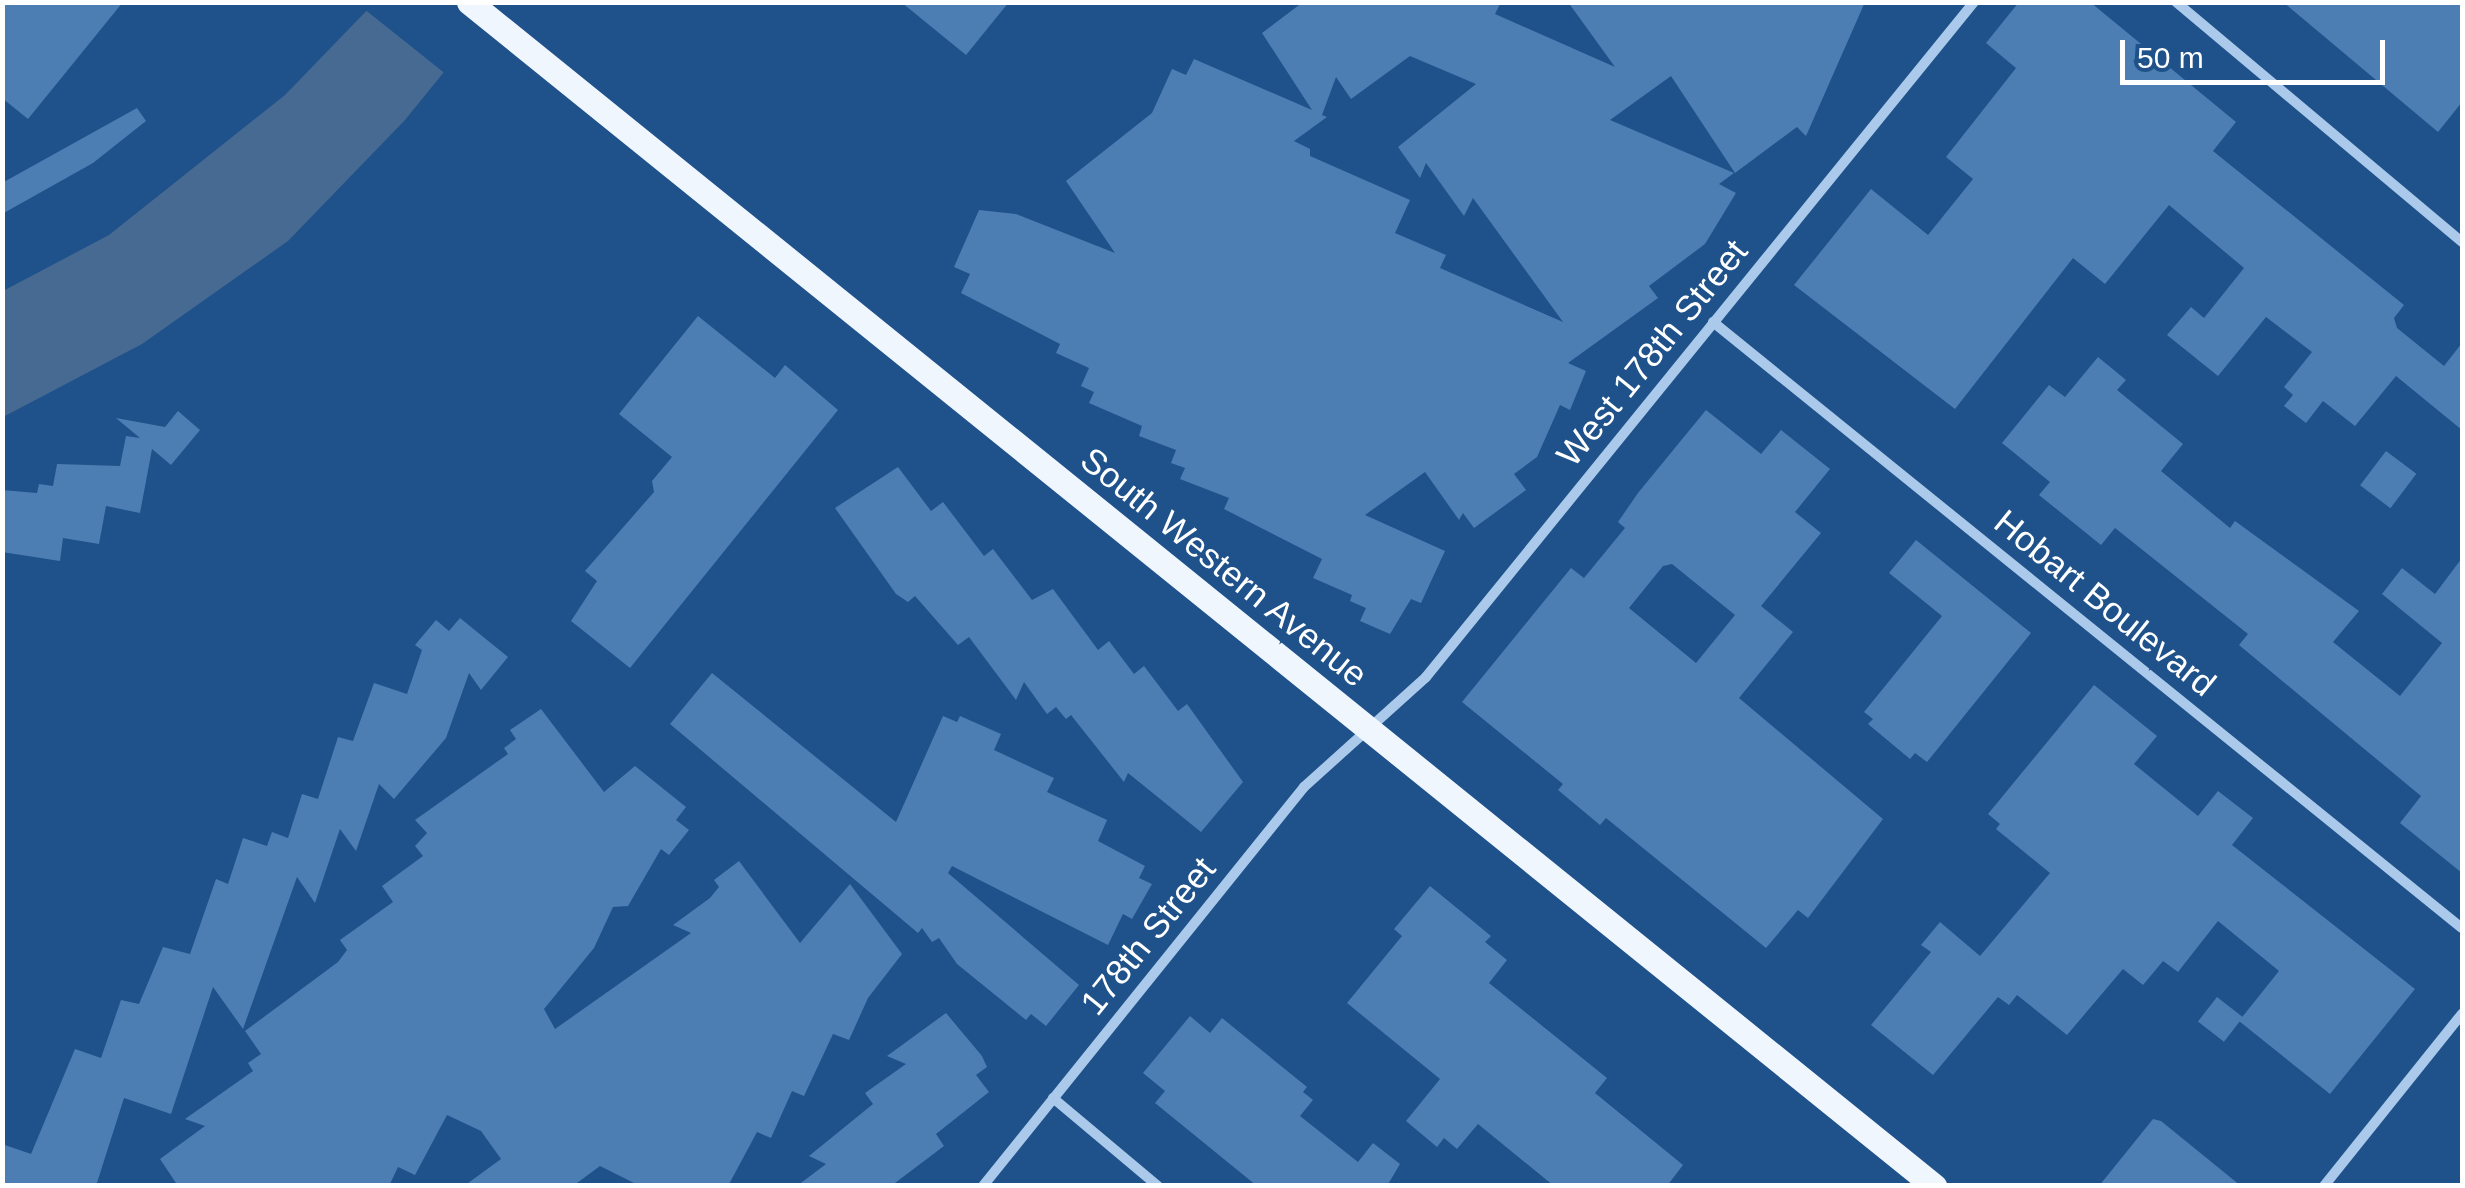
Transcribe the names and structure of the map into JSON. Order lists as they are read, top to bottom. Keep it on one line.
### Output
{"streets":{"main road":["South Western Avenue"],"street":["West 178th Street","Hobart Boulevard","178th Street"]},"crossings":[["West 178th Street","South Western Avenue"],["West 178th Street","Hobart Boulevard"],["West 178th Street","178th Street"],["South Western Avenue","178th Street"]],"scale_bar":"50 m"}
